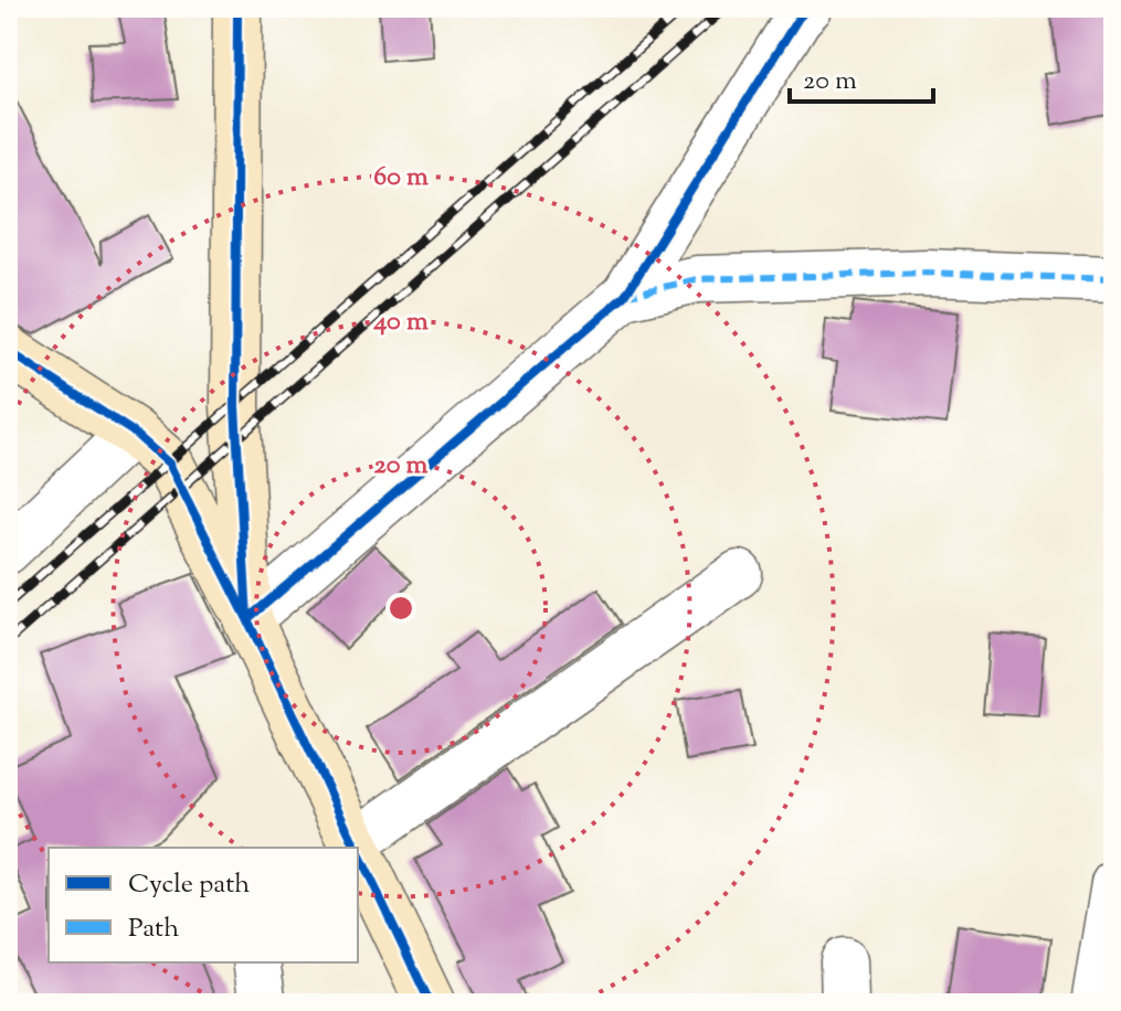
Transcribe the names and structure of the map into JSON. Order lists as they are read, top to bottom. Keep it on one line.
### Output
{"legend":["Cycle path","Path"],"scale_bar":"20 m","rings":["60 m","40 m","20 m"]}
